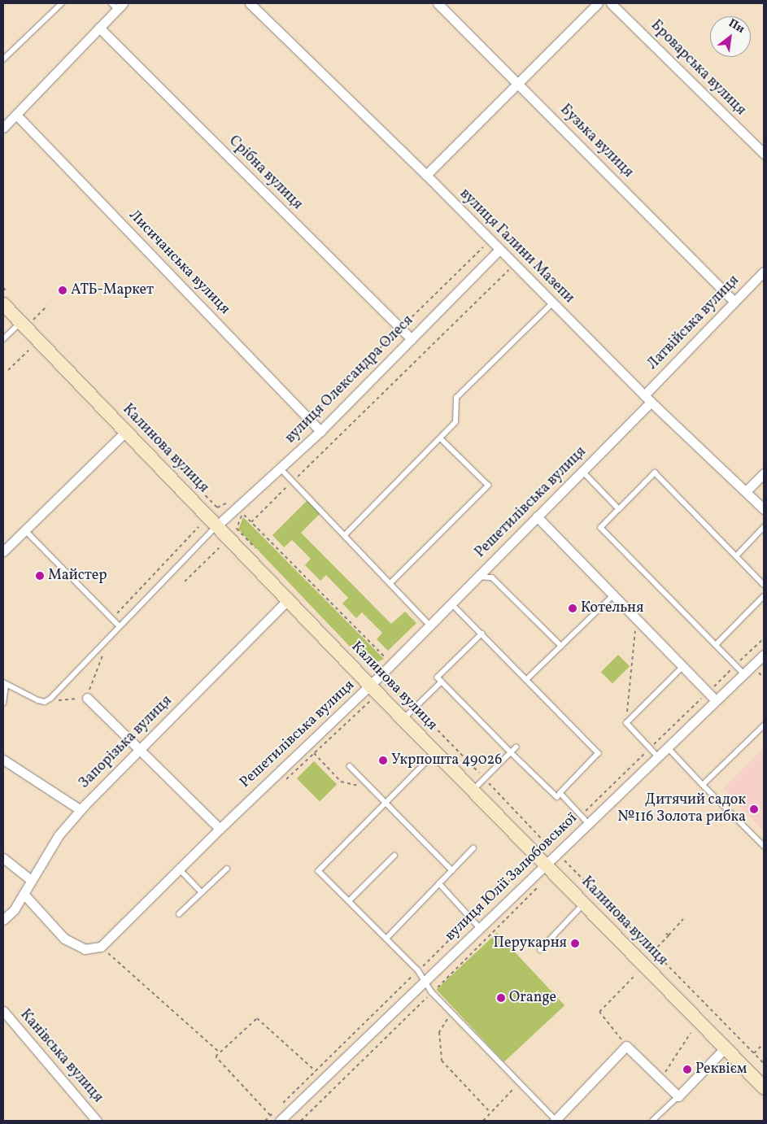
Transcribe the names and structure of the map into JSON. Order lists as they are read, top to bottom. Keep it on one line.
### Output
{"streets":{"main road":["Калинова вулиця"],"street":["Броварська вулиця","Бузька вулиця","Срібна вулиця","вулиця Галини Мазепи","Лисичанська вулиця","Латвійська вулиця","вулиця Олександра Олеся","Решетилівська вулиця","Запорізька вулиця","вулиця Юлії Залюбовської","Канівська вулиця"]},"crossings":[["Бузька вулиця","Латвійська вулиця"],["Срібна вулиця","вулиця Олександра Олеся"],["вулиця Галини Мазепи","Латвійська вулиця"],["вулиця Галини Мазепи","вулиця Олександра Олеся"],["вулиця Галини Мазепи","Решетилівська вулиця"],["Лисичанська вулиця","вулиця Олександра Олеся"],["Латвійська вулиця","Решетилівська вулиця"],["вулиця Олександра Олеся","Калинова вулиця"],["Калинова вулиця","Решетилівська вулиця"],["Калинова вулиця","Запорізька вулиця"],["Калинова вулиця","вулиця Юлії Залюбовської"]],"places":["АТБ-Маркет","Майстер","Котельня","Укрпошта 49026","Дитячий садок №116 Золота рибка","Перукарня","Orange","Реквієм"],"north":"top right"}
